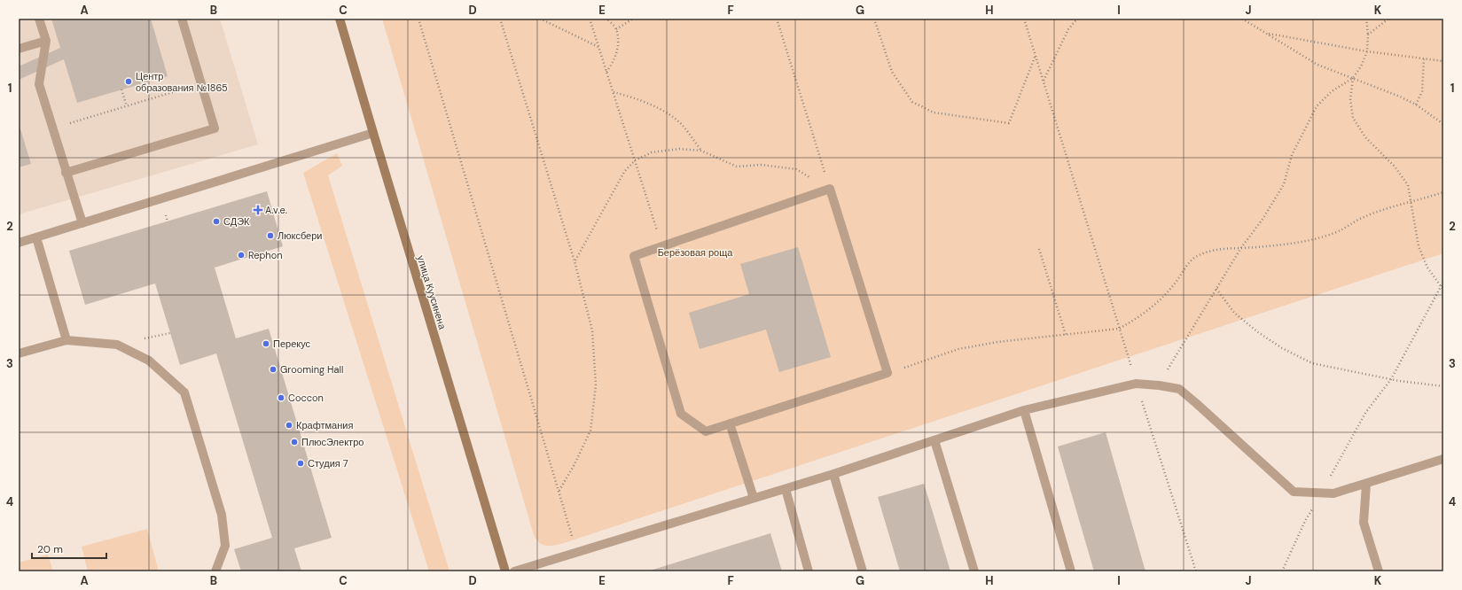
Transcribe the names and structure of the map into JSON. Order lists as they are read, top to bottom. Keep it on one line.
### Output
{"streets":{"main road":["улица Куусинена"]},"parks":["Берёзовая роща"],"places":{"other":["Центр образования №1865","СДЭК","Люксбери","Rephon","Перекус","Grooming Hall","Coccon","Крафтмания","ПлюсЭлектро","Студия 7"],"health":["A.v.e."]},"scale_bar":"20 m","grid":{"columns":["A","B","C","D","E","F","G","H","I","J","K"],"rows":["1","2","3","4"]}}
